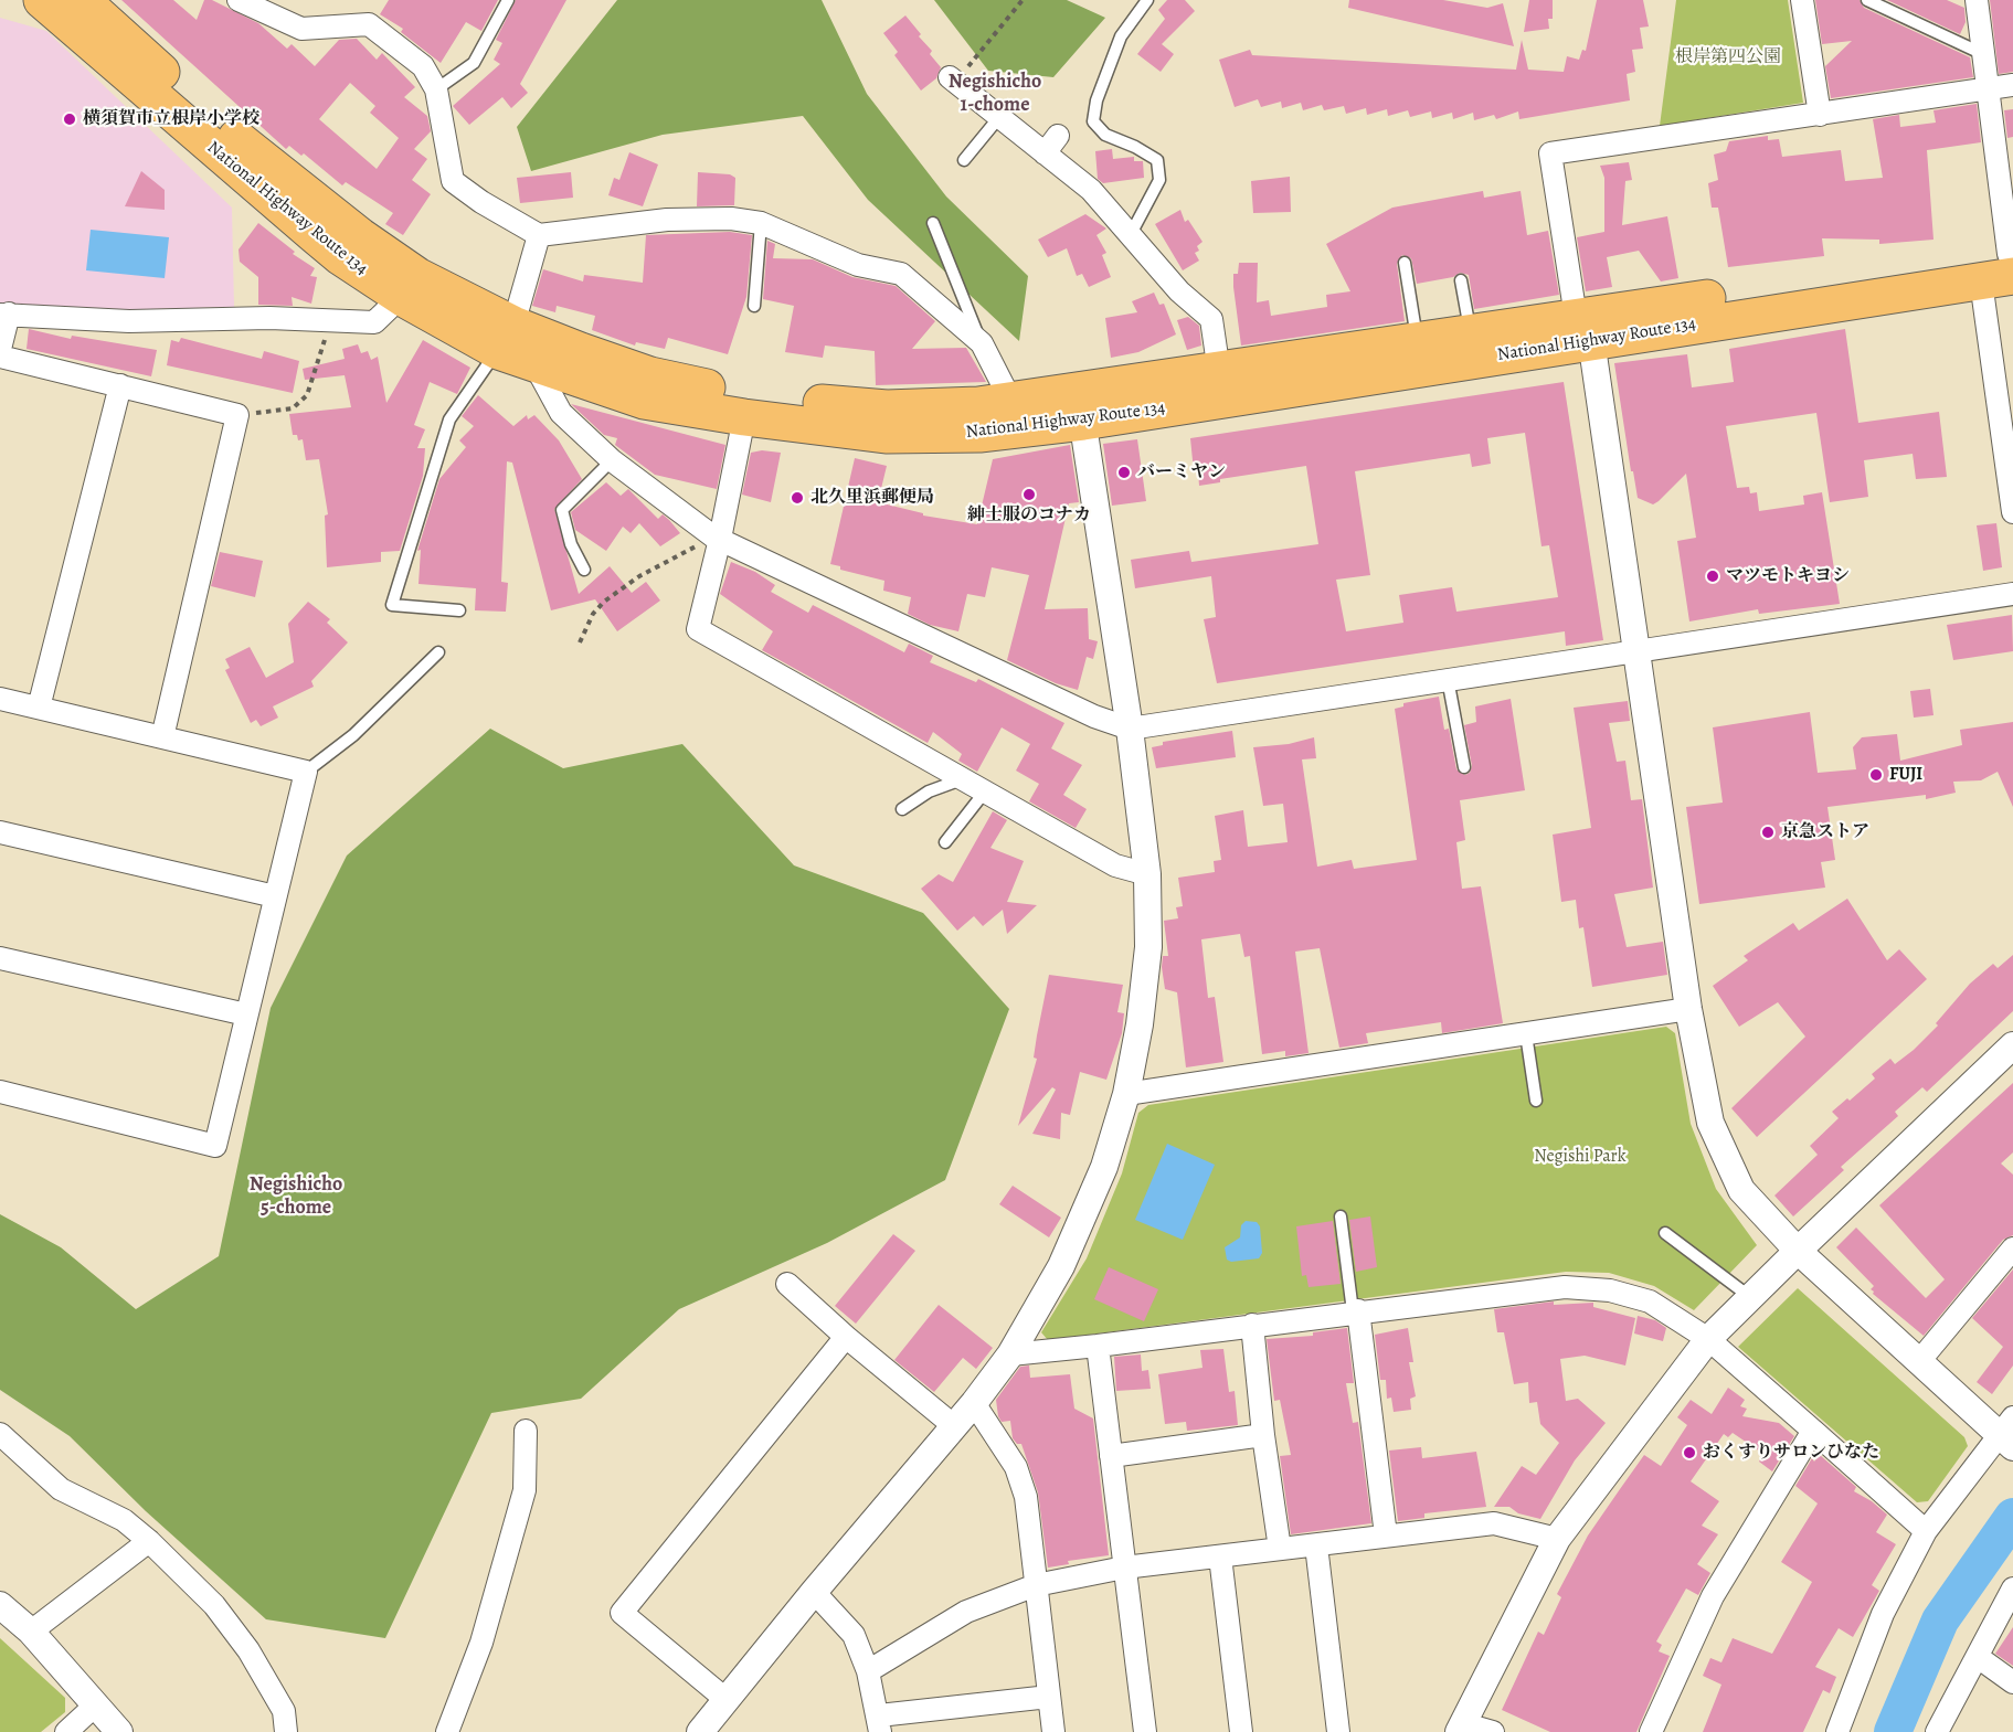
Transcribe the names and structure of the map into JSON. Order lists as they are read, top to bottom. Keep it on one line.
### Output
{"streets":{"highway":["National Highway Route 134"]},"districts":["Negishicho 1-chome","Negishicho 5-chome"],"parks":["根岸第四公園","Negishi Park"],"places":["横須賀市立根岸小学校","バーミヤン","紳士服のコナカ","北久里浜郵便局","マツモトキヨシ","FUJI","京急ストア","おくすりサロンひなた"]}
